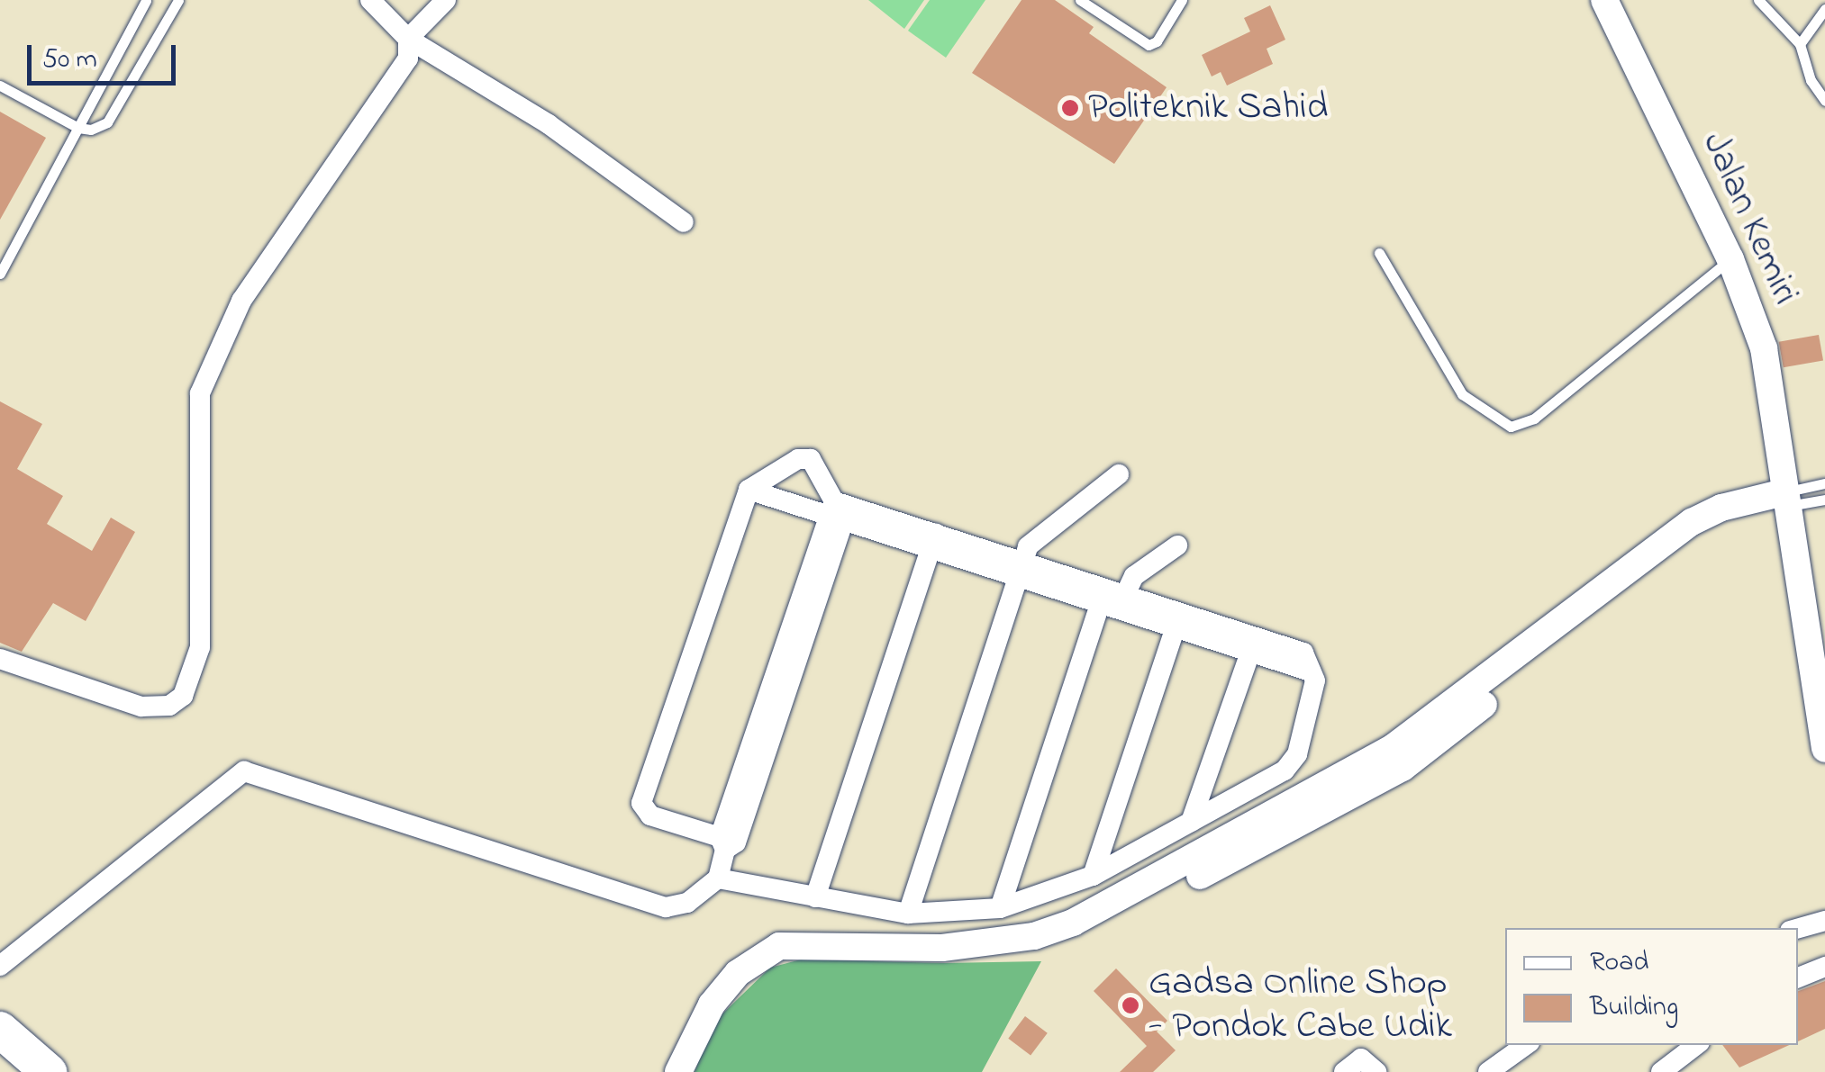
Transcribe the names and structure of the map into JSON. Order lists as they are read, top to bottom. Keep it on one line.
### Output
{"streets":{"street":["Jalan Kemiri"]},"places":["Politeknik Sahid","Gadsa Online Shop - Pondok Cabe Udik"],"legend":["Road","Building"],"scale_bar":"50 m"}
